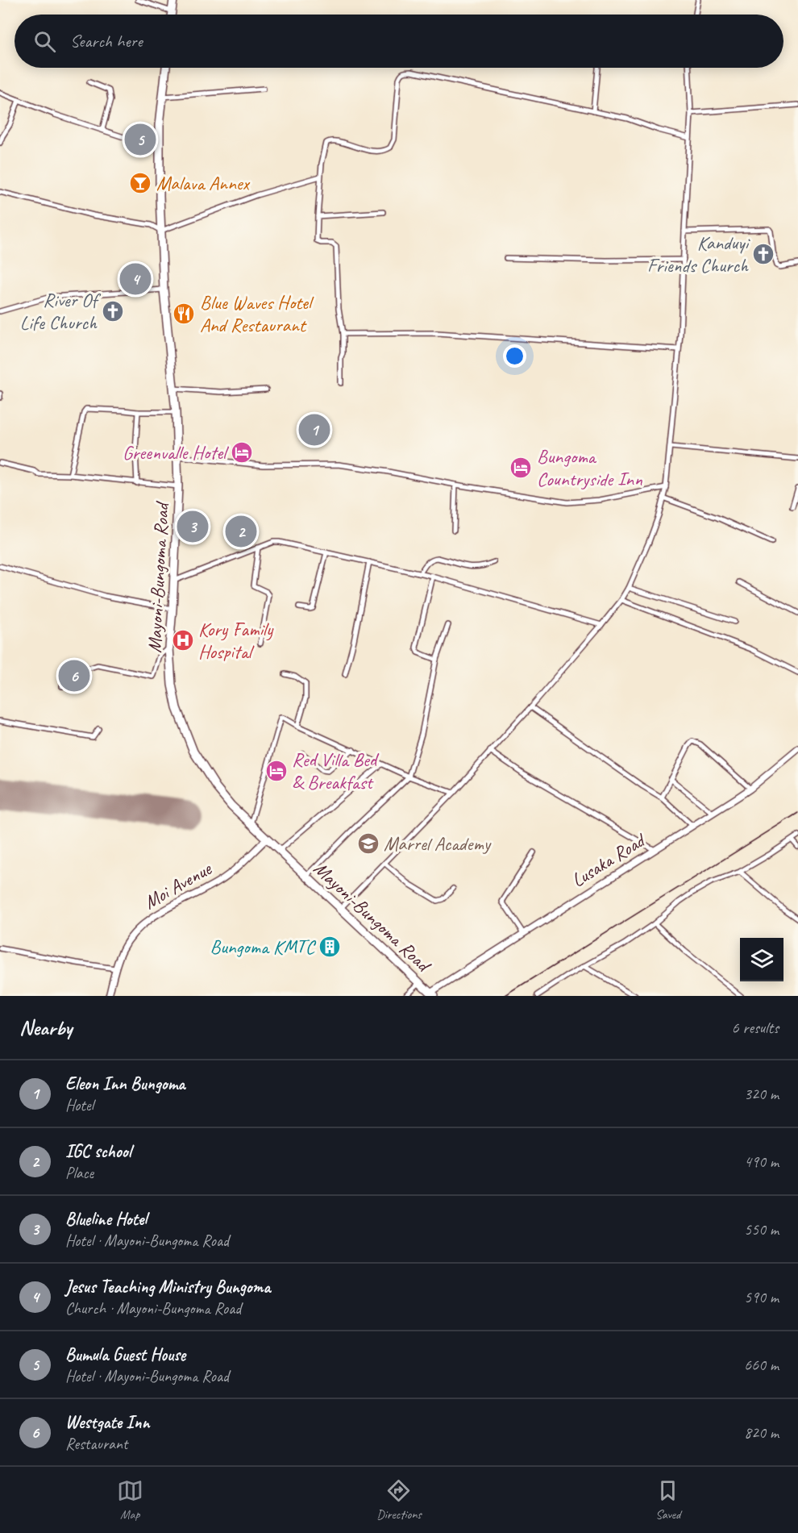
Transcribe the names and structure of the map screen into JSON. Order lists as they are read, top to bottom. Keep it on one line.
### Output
{"streets":{"main road":["Mayoni-Bungoma Road"],"street":["Lusaka Road","Moi Avenue"]},"crossings":[["Mayoni-Bungoma Road","Lusaka Road"],["Mayoni-Bungoma Road","Moi Avenue"]],"places":{"bar":["Malava Annex"],"church":["Kanduyi Friends Church","River Of Life Church"],"restaurant":["Blue Waves Hotel And Restaurant"],"hotel":["Greenvalle Hotel","Bungoma Countryside Inn","Red Villa Bed & Breakfast"],"hospital":["Kory Family Hospital"],"school or university":["Marrel Academy"],"building":["Bungoma KMTC"]},"page":{"search":"Search here","pins":["5","4","1","3","2","6"],"heading":["Nearby","6 results"],"list":[{"mark":"1","name":"Eleon Inn Bungoma","note":"Hotel","value":"320 m"},{"mark":"2","name":"IGC school","note":"Place","value":"490 m"},{"mark":"3","name":"Blueline Hotel","note":"Hotel · Mayoni-Bungoma Road","value":"550 m"},{"mark":"4","name":"Jesus Teaching Ministry Bungoma","note":"Church · Mayoni-Bungoma Road","value":"590 m"},{"mark":"5","name":"Bumula Guest House","note":"Hotel · Mayoni-Bungoma Road","value":"660 m"},{"mark":"6","name":"Westgate Inn","note":"Restaurant","value":"820 m"}],"nav":["Map","Directions","Saved"]}}
